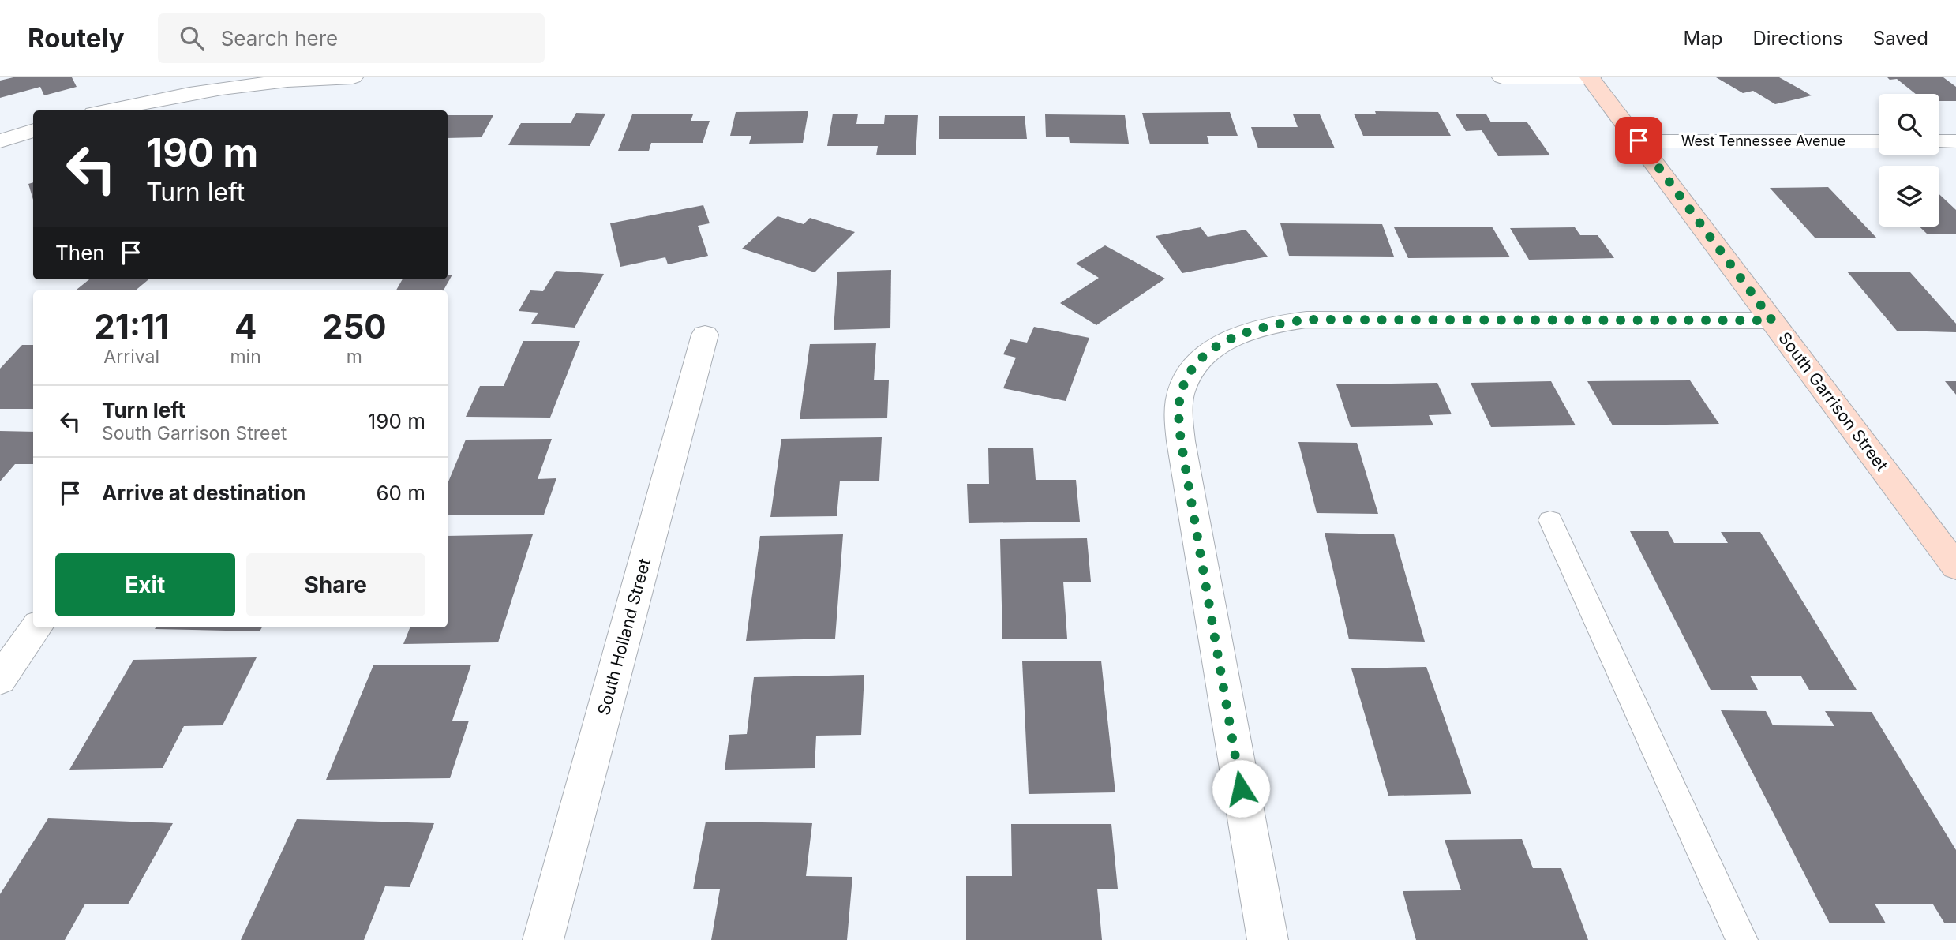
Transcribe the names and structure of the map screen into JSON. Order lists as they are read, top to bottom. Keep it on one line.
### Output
{"streets":{"main road":["South Garrison Street"],"street":["West Tennessee Avenue","South Holland Street"]},"crossings":[["West Tennessee Avenue","South Garrison Street"]],"page":{"header":"Routely","search":"Search here","nav":["Map","Directions","Saved"],"turn":["190 m","Turn left"],"then":"Then","eta":["21:11","Arrival","4","min","250","m"],"list":[{"name":"Turn left","note":"South Garrison Street","value":"190 m"},{"name":"Arrive at destination","value":"60 m"}],"buttons":["Exit","Share"]}}
